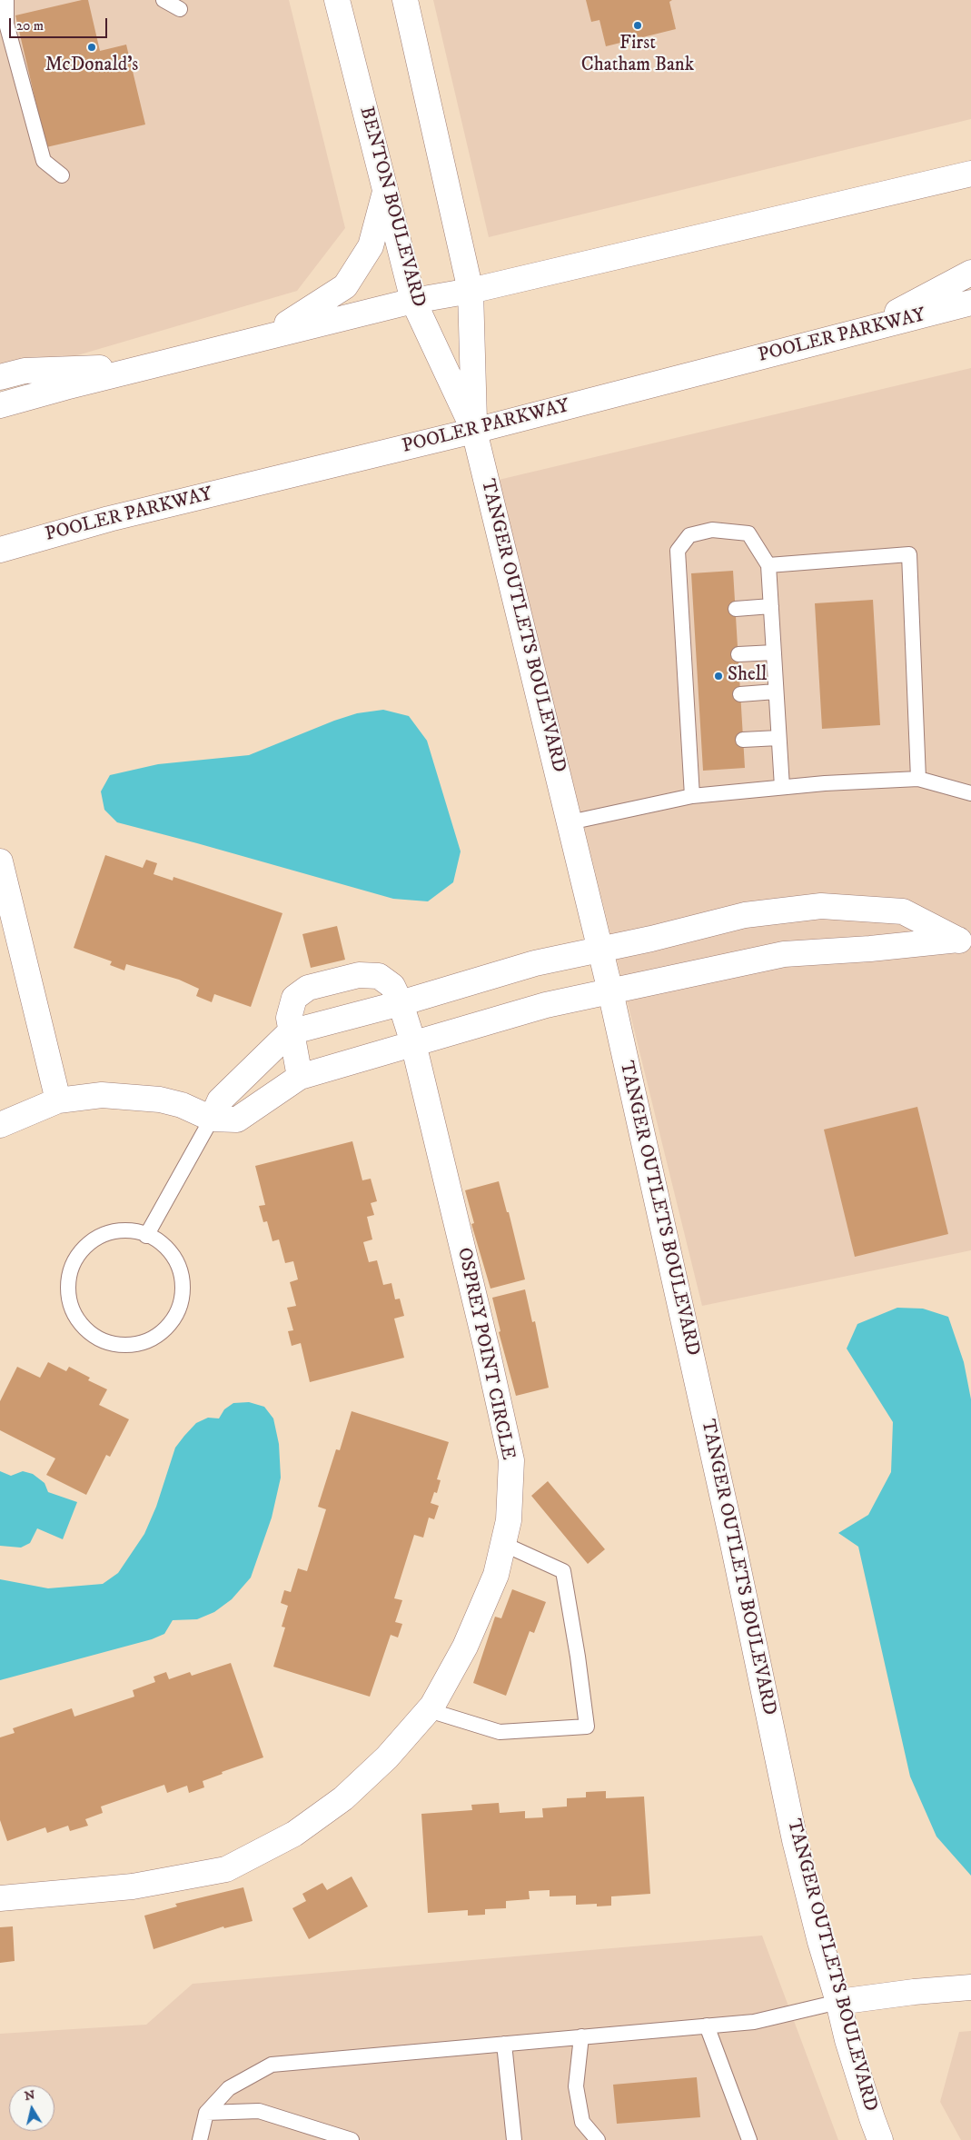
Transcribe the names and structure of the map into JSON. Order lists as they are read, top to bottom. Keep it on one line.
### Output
{"streets":{"street":["BENTON BOULEVARD","POOLER PARKWAY","TANGER OUTLETS BOULEVARD","OSPREY POINT CIRCLE"]},"crossings":[["BENTON BOULEVARD","POOLER PARKWAY"],["BENTON BOULEVARD","TANGER OUTLETS BOULEVARD"],["POOLER PARKWAY","TANGER OUTLETS BOULEVARD"]],"places":["First Chatham Bank","McDonald's","Shell"],"scale_bar":"20 m","north":"top"}
